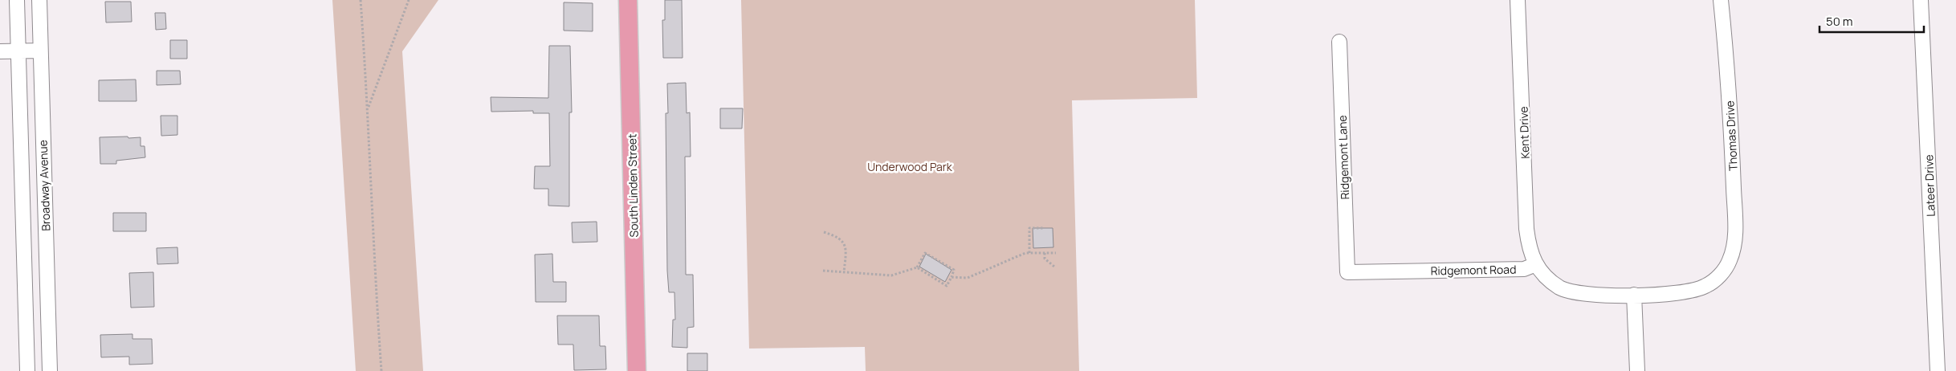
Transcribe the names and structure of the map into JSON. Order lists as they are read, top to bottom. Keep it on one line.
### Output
{"streets":{"main road":["South Linden Street"],"street":["Kent Drive","Thomas Drive","Ridgemont Lane","Broadway Avenue","Lateer Drive","Ridgemont Road"]},"crossings":[["Kent Drive","Ridgemont Road"],["Ridgemont Lane","Ridgemont Road"]],"parks":["Underwood Park"],"scale_bar":"50 m"}
